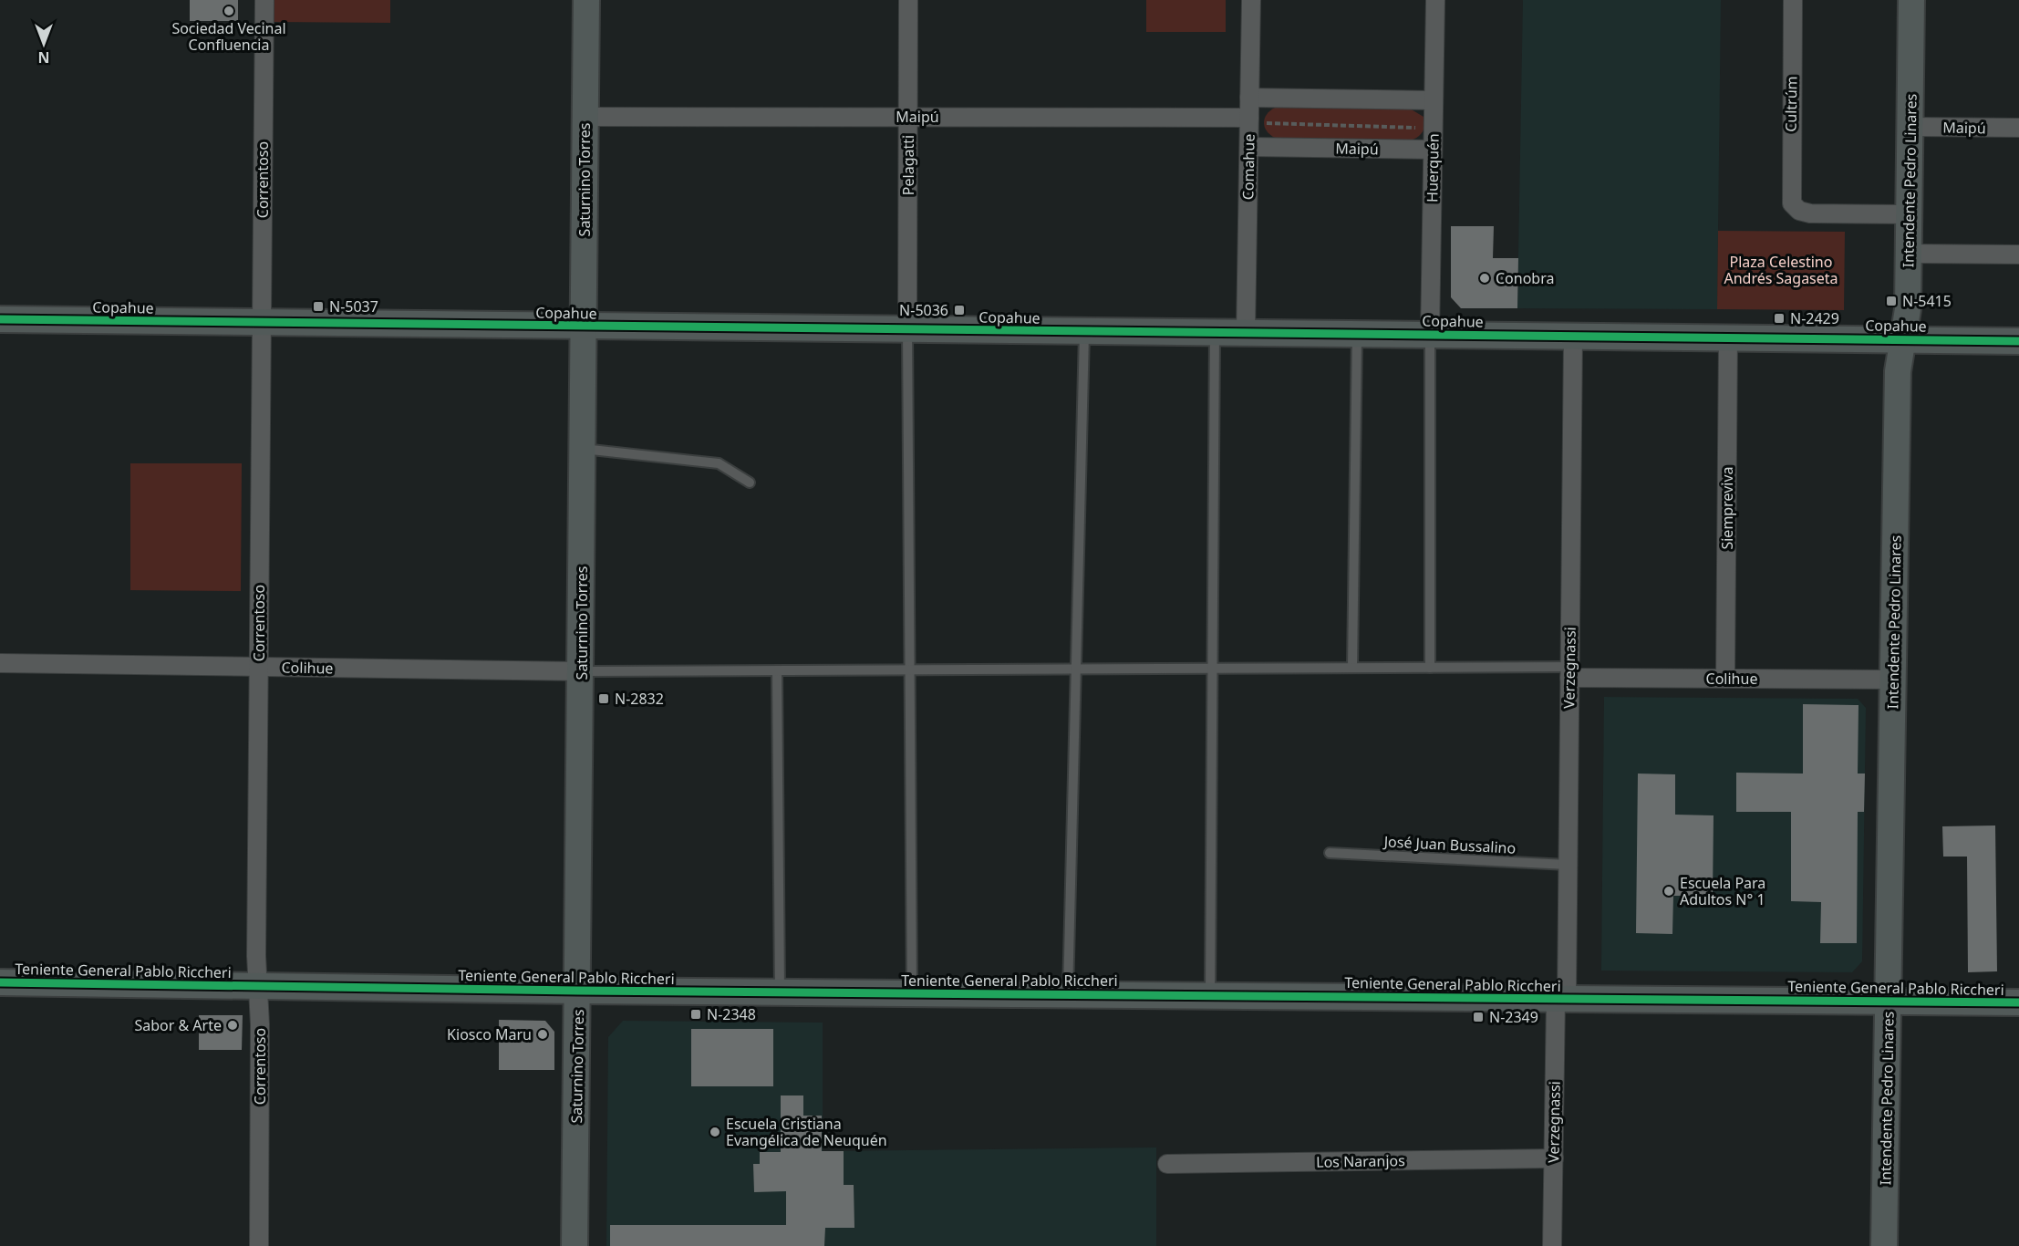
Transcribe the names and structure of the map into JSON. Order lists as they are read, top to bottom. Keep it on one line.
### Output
{"streets":{"street":["Cultrúm","Maipú","Pelagatti","Comahue","Huerquén","Correntoso","Saturnino Torres","Intendente Pedro Linares","Copahue","Siempreviva","Colihue","Verzegnassi","Teniente General Pablo Riccheri","Los Naranjos"],"lane":["José Juan Bussalino"]},"crossings":[["Cultrúm","Intendente Pedro Linares"],["Maipú","Pelagatti"],["Maipú","Comahue"],["Maipú","Huerquén"],["Maipú","Saturnino Torres"],["Maipú","Intendente Pedro Linares"],["Pelagatti","Copahue"],["Comahue","Copahue"],["Huerquén","Copahue"],["Correntoso","Copahue"],["Correntoso","Colihue"],["Correntoso","Teniente General Pablo Riccheri"],["Saturnino Torres","Copahue"],["Saturnino Torres","Colihue"],["Saturnino Torres","Teniente General Pablo Riccheri"],["Intendente Pedro Linares","Copahue"],["Intendente Pedro Linares","Colihue"],["Intendente Pedro Linares","Teniente General Pablo Riccheri"],["Copahue","Siempreviva"],["Copahue","Verzegnassi"],["Siempreviva","Colihue"],["Colihue","Verzegnassi"],["Verzegnassi","José Juan Bussalino"],["Verzegnassi","Teniente General Pablo Riccheri"],["Verzegnassi","Los Naranjos"]],"parks":["Plaza Celestino Andrés Sagaseta"],"places":{"other":["Sociedad Vecinal Confluencia","Conobra","Escuela Para Adultos N° 1","Sabor & Arte","Kiosco Maru","Escuela Cristiana Evangélica de Neuquén"],"transit":["N-5415","N-5037","N-5036","N-2429","N-2832","N-2348","N-2349"]},"north":"bottom"}
